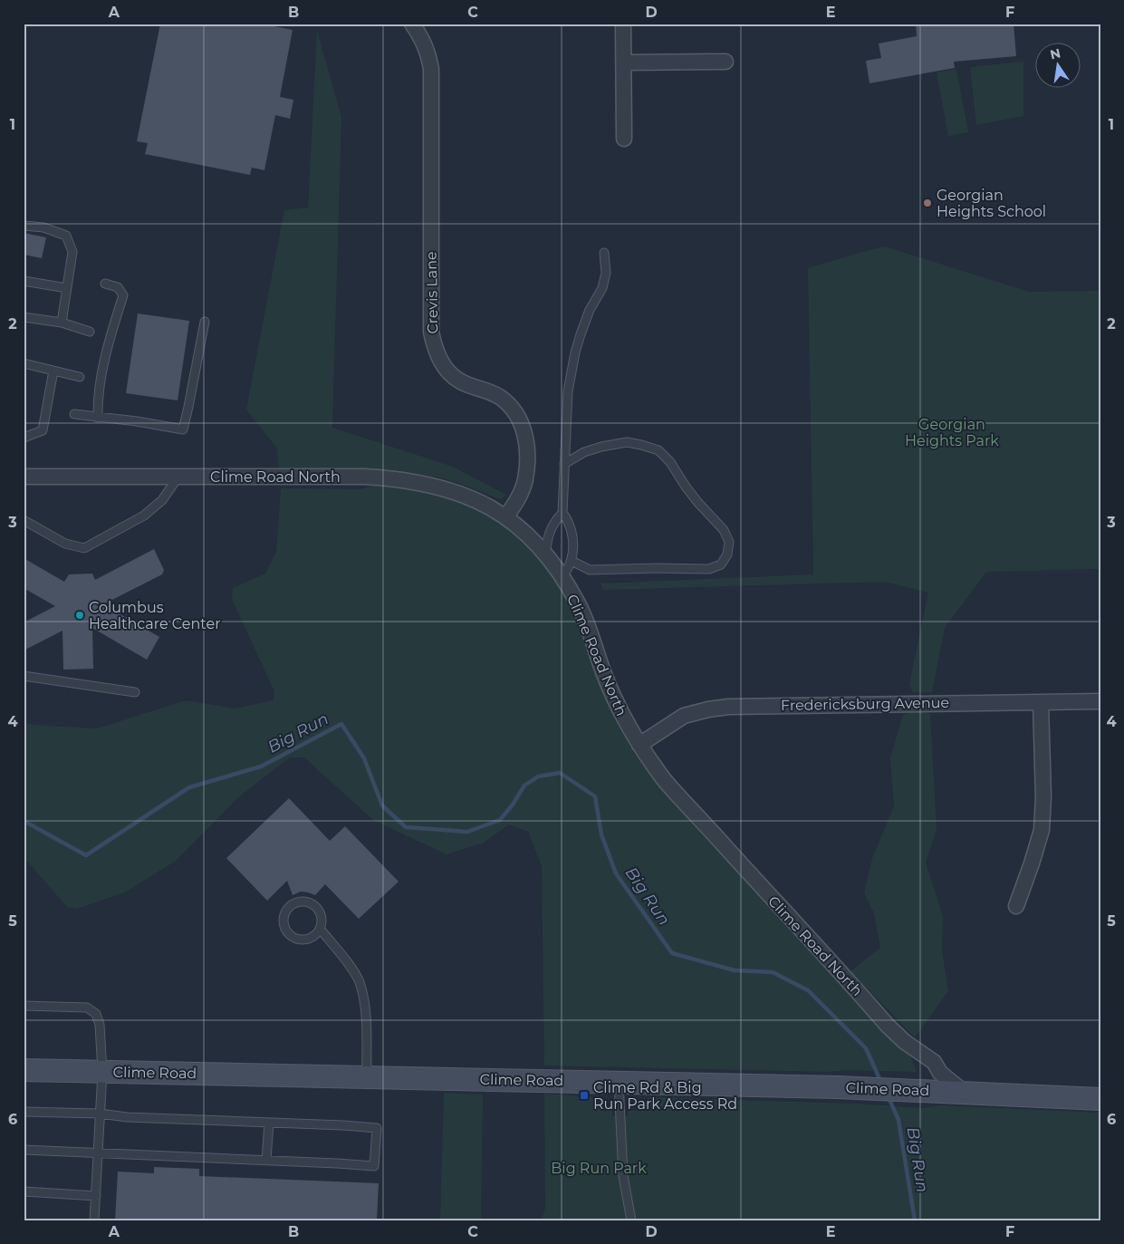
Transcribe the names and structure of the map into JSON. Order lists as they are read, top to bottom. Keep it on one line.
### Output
{"streets":{"main road":["Clime Road"],"street":["Crevis Lane","Clime Road North","Fredericksburg Avenue"]},"crossings":[["Crevis Lane","Clime Road North"],["Clime Road North","Fredericksburg Avenue"],["Clime Road North","Clime Road"]],"water":["Big Run"],"parks":["Georgian Heights Park","Big Run Park"],"places":{"other":["Georgian Heights School","Columbus Healthcare Center"],"transit":["Clime Rd & Big Run Park Access Rd"]},"north":"top","grid":{"columns":["A","B","C","D","E","F"],"rows":["1","2","3","4","5","6"]}}
